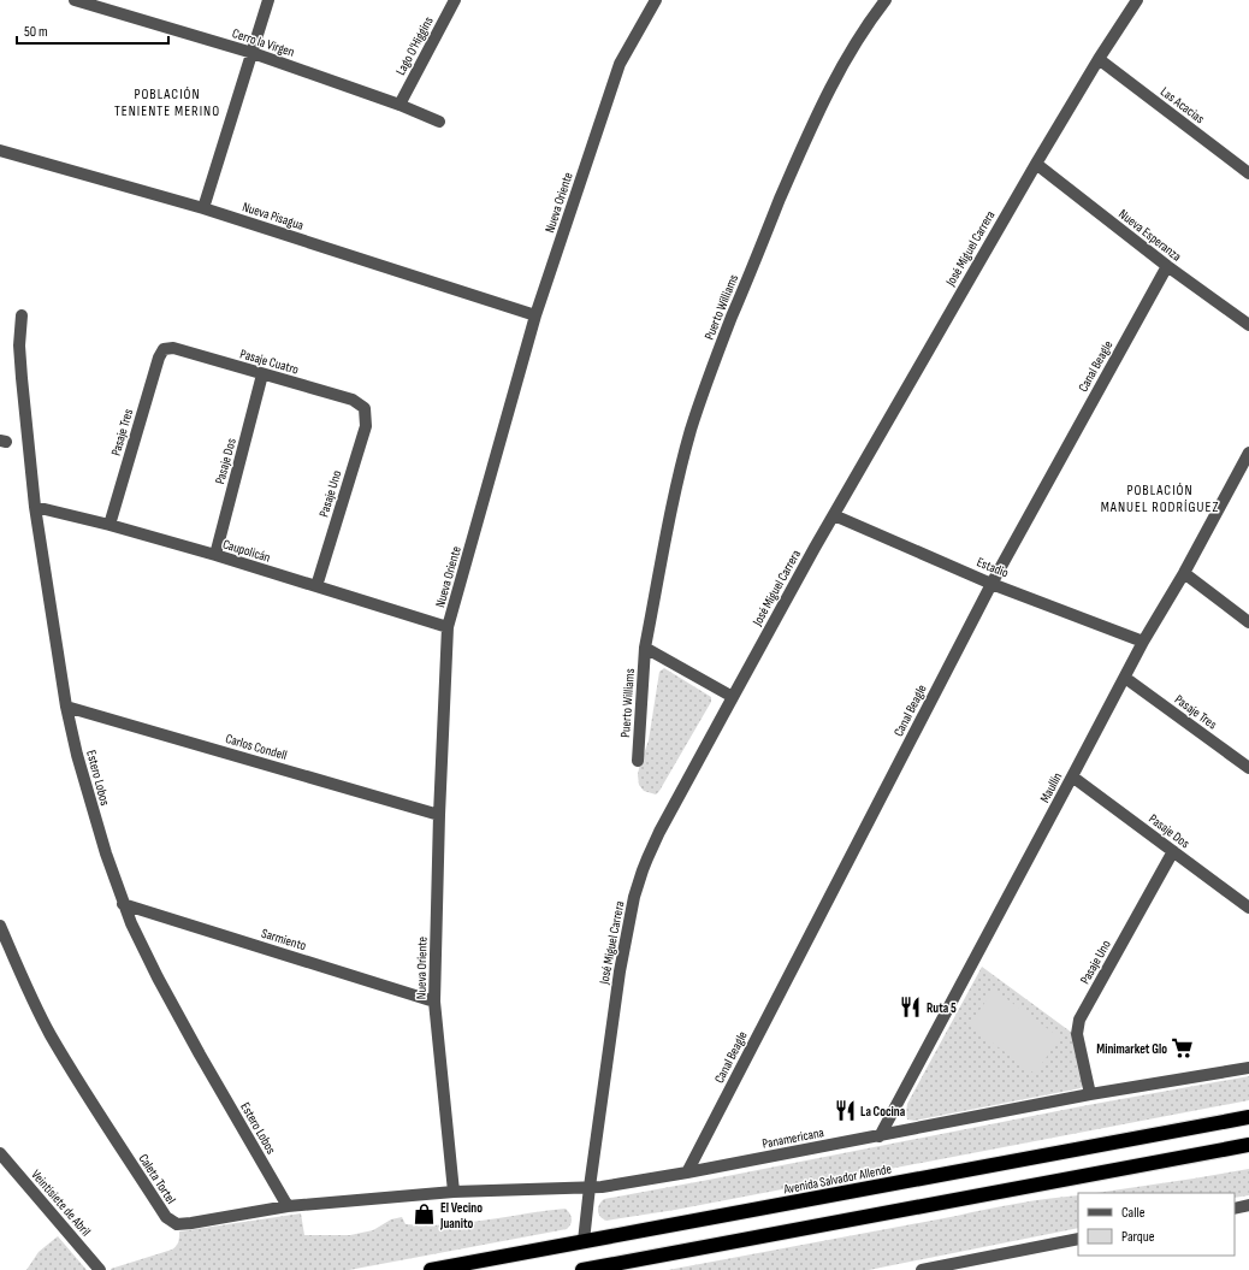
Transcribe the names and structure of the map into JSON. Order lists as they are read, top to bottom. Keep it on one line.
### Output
{"streets":{"highway":["Avenida Salvador Allende"],"street":["Cerro la Virgen","Lago O'Higgins","Las Acacias","Nueva Oriente","Nueva Pisagua","Nueva Esperanza","José Miguel Carrera","Puerto Williams","Pasaje Cuatro","Canal Beagle","Pasaje Tres","Pasaje Dos","Pasaje Uno","Caupolicán","Estadio","Carlos Condell","Estero Lobos","Maullín","Sarmiento","Panamericana","Caleta Tortel","Veintisiete de Abril"]},"crossings":[["Cerro la Virgen","Lago O'Higgins"],["Las Acacias","José Miguel Carrera"],["Nueva Oriente","Nueva Pisagua"],["Nueva Oriente","Caupolicán"],["Nueva Oriente","Carlos Condell"],["Nueva Oriente","Sarmiento"],["Nueva Oriente","Panamericana"],["Nueva Oriente","Caleta Tortel"],["Nueva Esperanza","José Miguel Carrera"],["Nueva Esperanza","Canal Beagle"],["José Miguel Carrera","Estadio"],["José Miguel Carrera","Panamericana"],["José Miguel Carrera","Avenida Salvador Allende"],["Pasaje Cuatro","Pasaje Tres"],["Pasaje Cuatro","Pasaje Dos"],["Pasaje Cuatro","Pasaje Uno"],["Canal Beagle","Estadio"],["Canal Beagle","Panamericana"],["Pasaje Tres","Caupolicán"],["Pasaje Tres","Maullín"],["Pasaje Dos","Pasaje Uno"],["Pasaje Dos","Caupolicán"],["Pasaje Dos","Maullín"],["Pasaje Uno","Caupolicán"],["Pasaje Uno","Panamericana"],["Caupolicán","Estero Lobos"],["Estadio","Maullín"],["Carlos Condell","Estero Lobos"],["Estero Lobos","Sarmiento"],["Estero Lobos","Caleta Tortel"],["Maullín","Panamericana"],["Panamericana","Caleta Tortel"]],"districts":["POBLACIÓN TENIENTE MERINO","POBLACIÓN MANUEL RODRÍGUEZ"],"places":{"restaurant":["Ruta 5","La Cocina"],"supermarket":["Minimarket Glo"],"shop":["El Vecino Juanito"]},"legend":["Calle","Parque"],"scale_bar":"50 m"}
